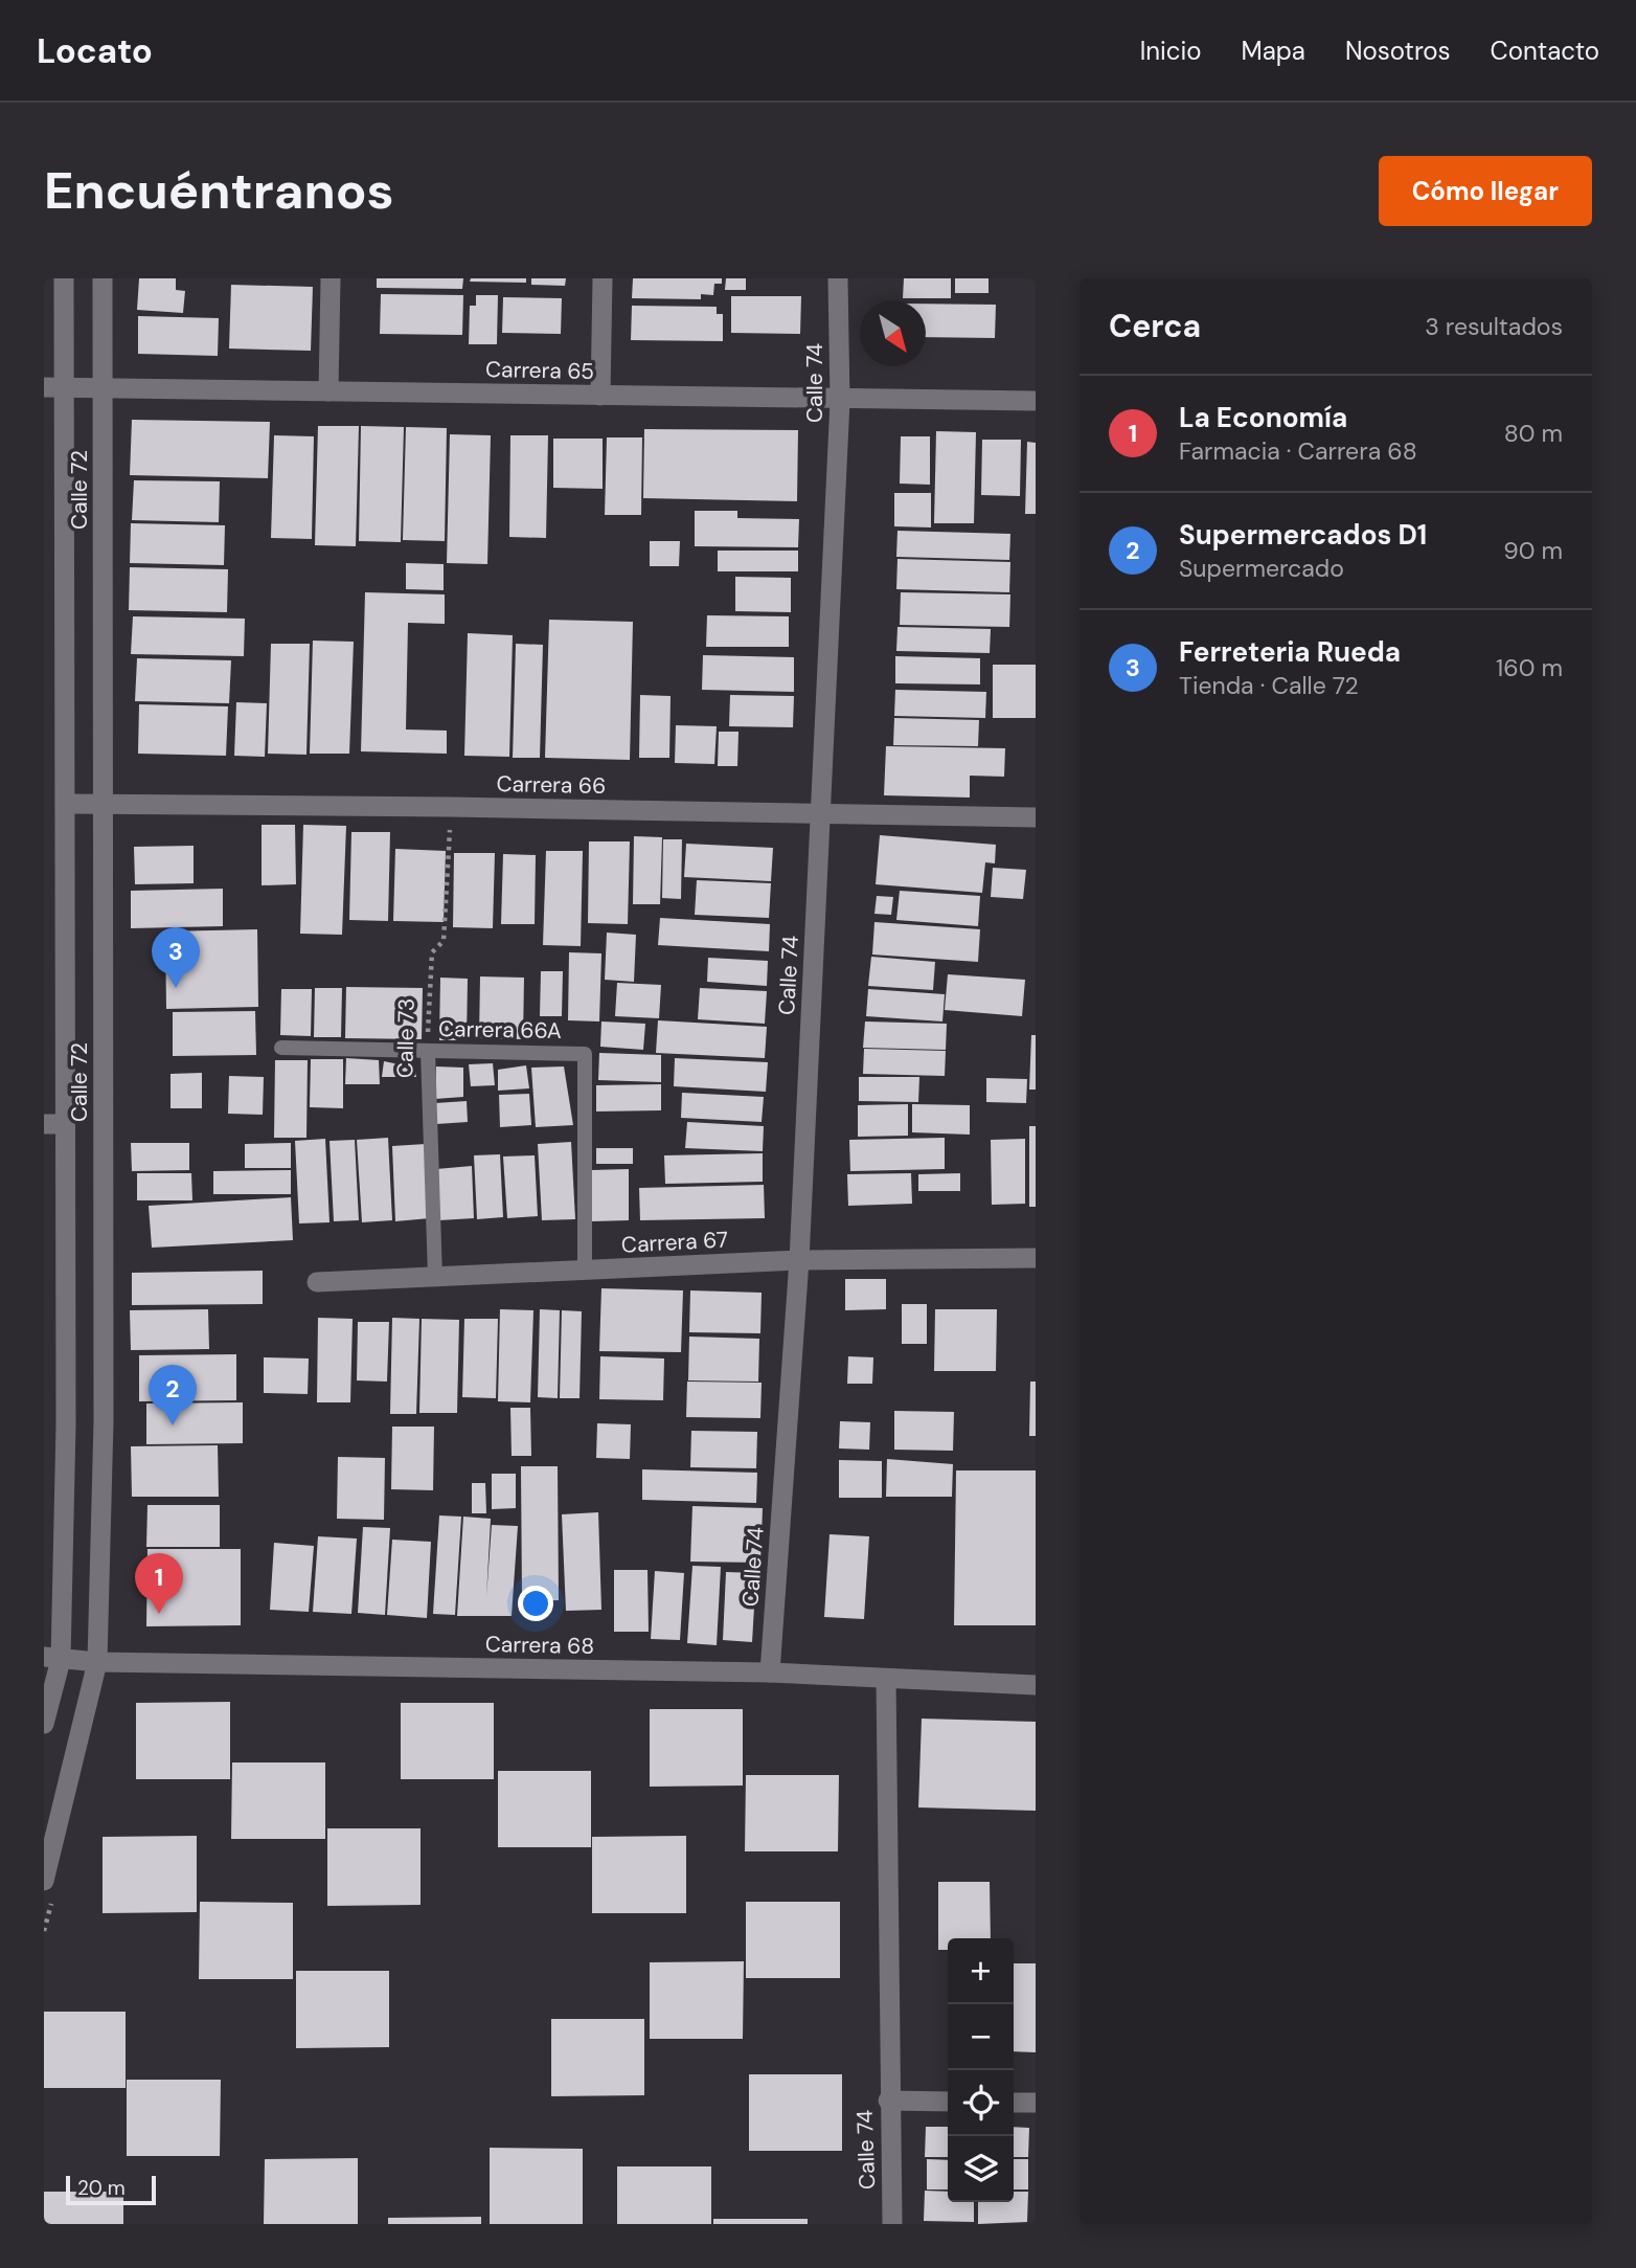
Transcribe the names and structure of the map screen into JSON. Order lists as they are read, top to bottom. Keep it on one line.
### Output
{"streets":{"street":["Carrera 65","Calle 74","Calle 72","Carrera 66","Carrera 67","Carrera 68"],"lane":["Carrera 66A","Calle 73"]},"crossings":[["Carrera 65","Calle 74"],["Carrera 65","Calle 72"],["Calle 74","Carrera 66"],["Calle 74","Carrera 67"],["Calle 74","Carrera 68"],["Calle 72","Carrera 66"],["Calle 72","Carrera 68"],["Carrera 66","Calle 73"],["Carrera 66A","Calle 73"],["Carrera 66A","Carrera 67"],["Calle 73","Carrera 67"]],"scale_bar":"20 m","north":"bottom right","page":{"header":"Locato","nav":["Inicio","Mapa","Nosotros","Contacto"],"buttons":"Cómo llegar","title":"Encuéntranos","heading":["Cerca","3 resultados"],"list":[{"mark":"1","name":"La Economía","note":"Farmacia · Carrera 68","value":"80 m"},{"mark":"2","name":"Supermercados D1","note":"Supermercado","value":"90 m"},{"mark":"3","name":"Ferreteria Rueda","note":"Tienda · Calle 72","value":"160 m"}],"pins":["3","2","1"],"map_buttons":["+","−"],"scale":"20 m"}}
